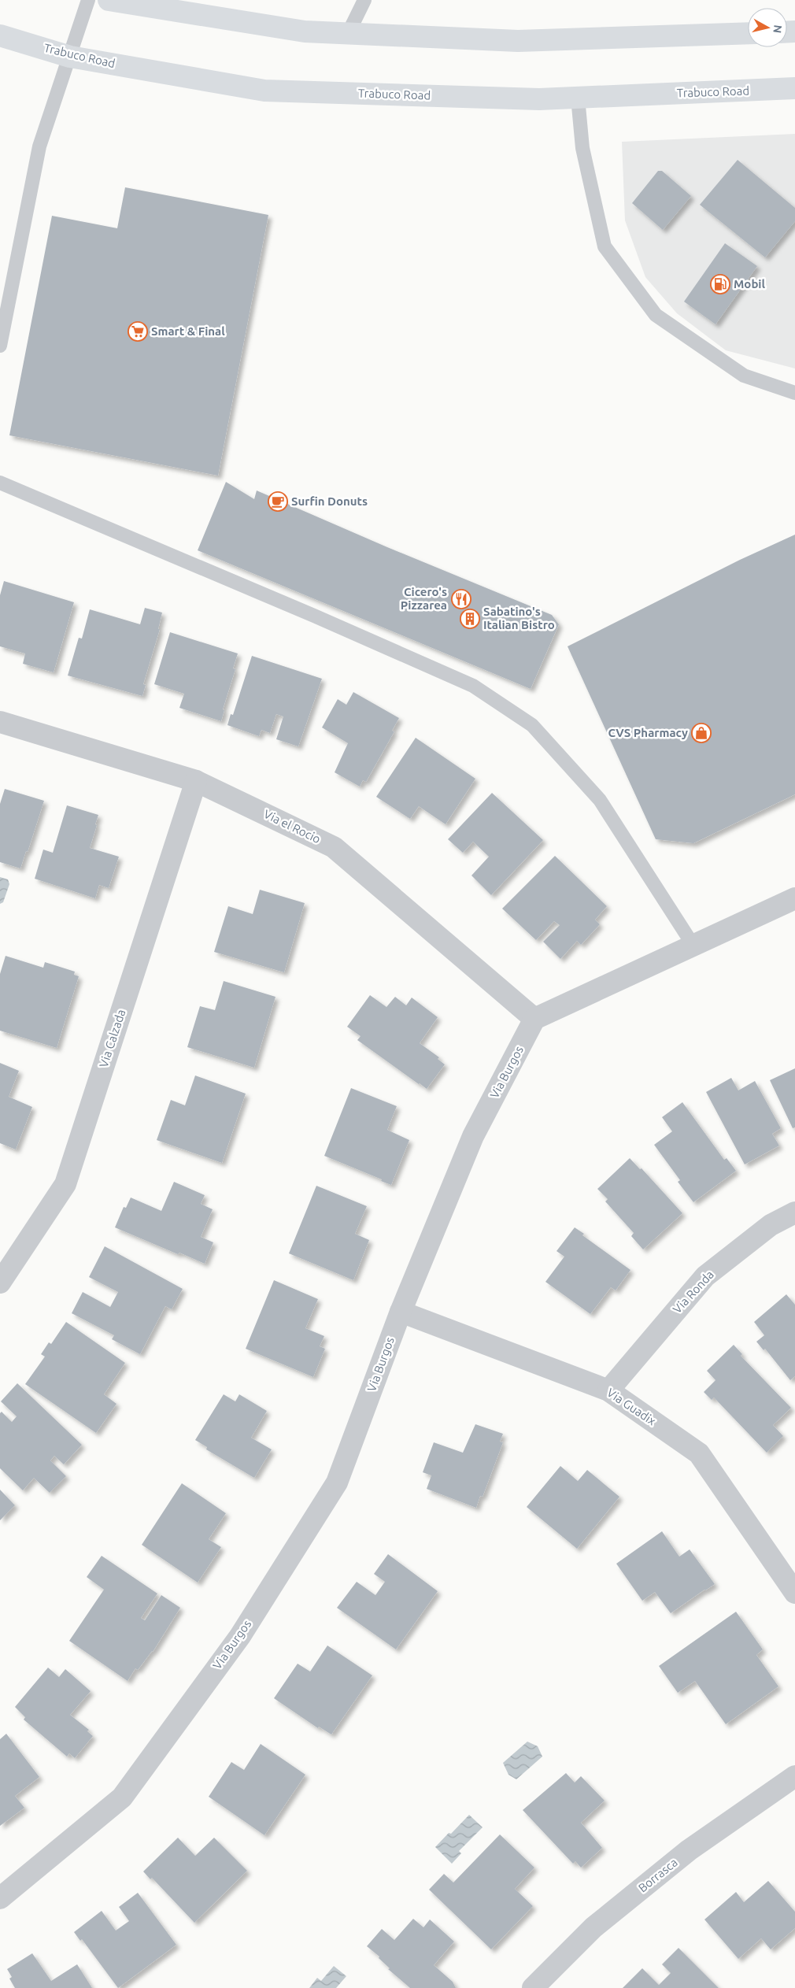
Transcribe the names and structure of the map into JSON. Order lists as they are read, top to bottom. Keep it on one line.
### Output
{"streets":{"main road":["Trabuco Road"],"street":["Via el Rocio","Via Calzada","Via Burgos","Via Ronda","Via Guadix","Borrasca"]},"crossings":[["Via el Rocio","Via Calzada"],["Via el Rocio","Via Burgos"],["Via Burgos","Via Guadix"],["Via Ronda","Via Guadix"]],"places":{"fuel station":["Mobil"],"supermarket":["Smart & Final"],"cafe":["Surfin Donuts"],"restaurant":["Cicero's Pizzarea"],"building":["Sabatino's Italian Bistro"],"shop":["CVS Pharmacy"]},"north":"right"}
